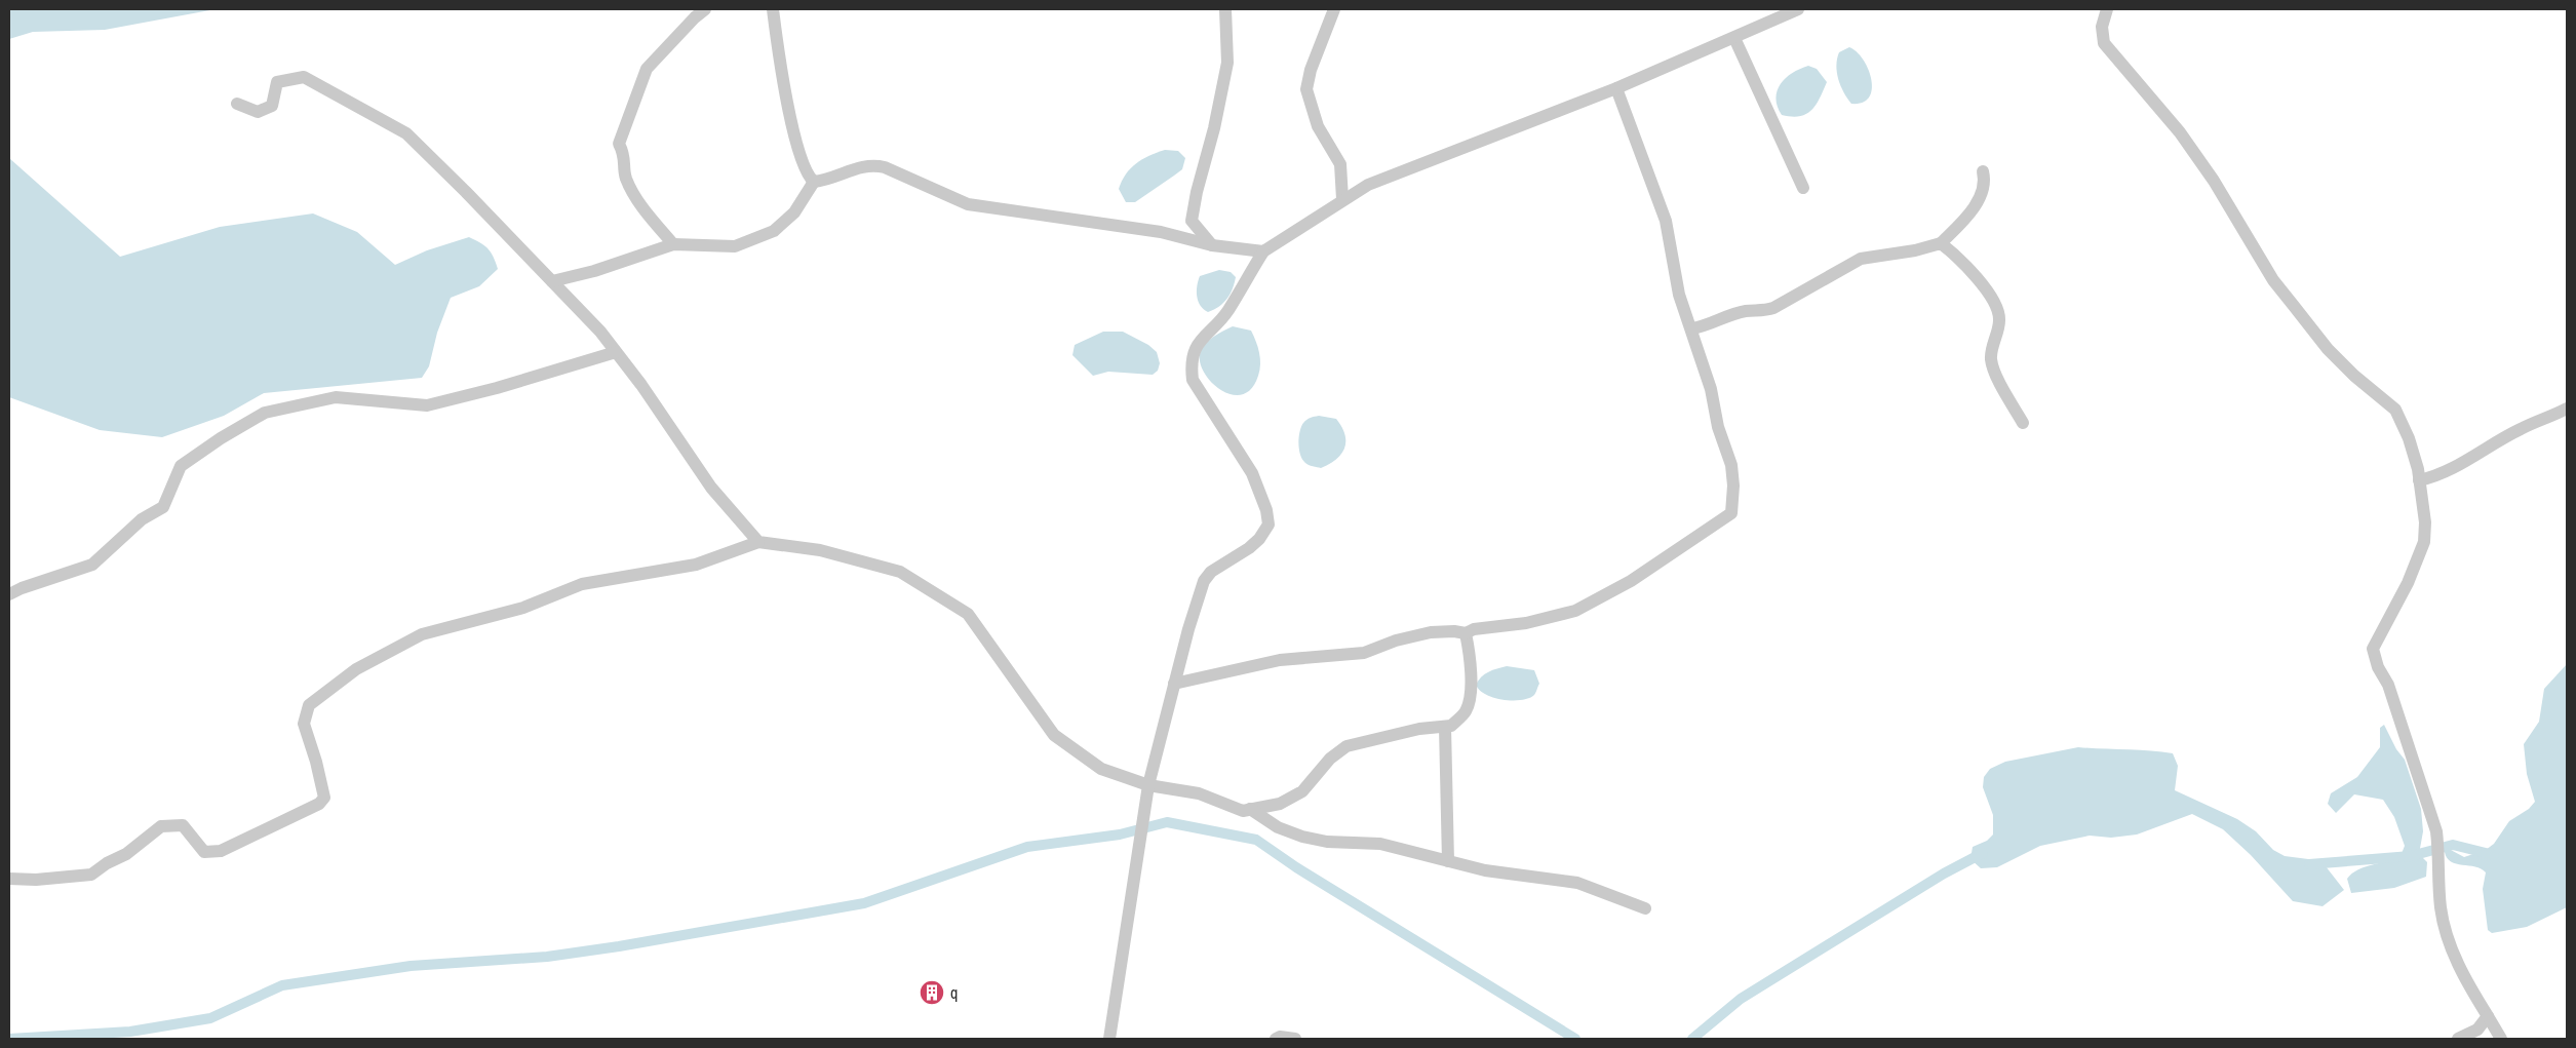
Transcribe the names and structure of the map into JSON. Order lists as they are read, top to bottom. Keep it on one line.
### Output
{"places":{"building":["q"]}}
